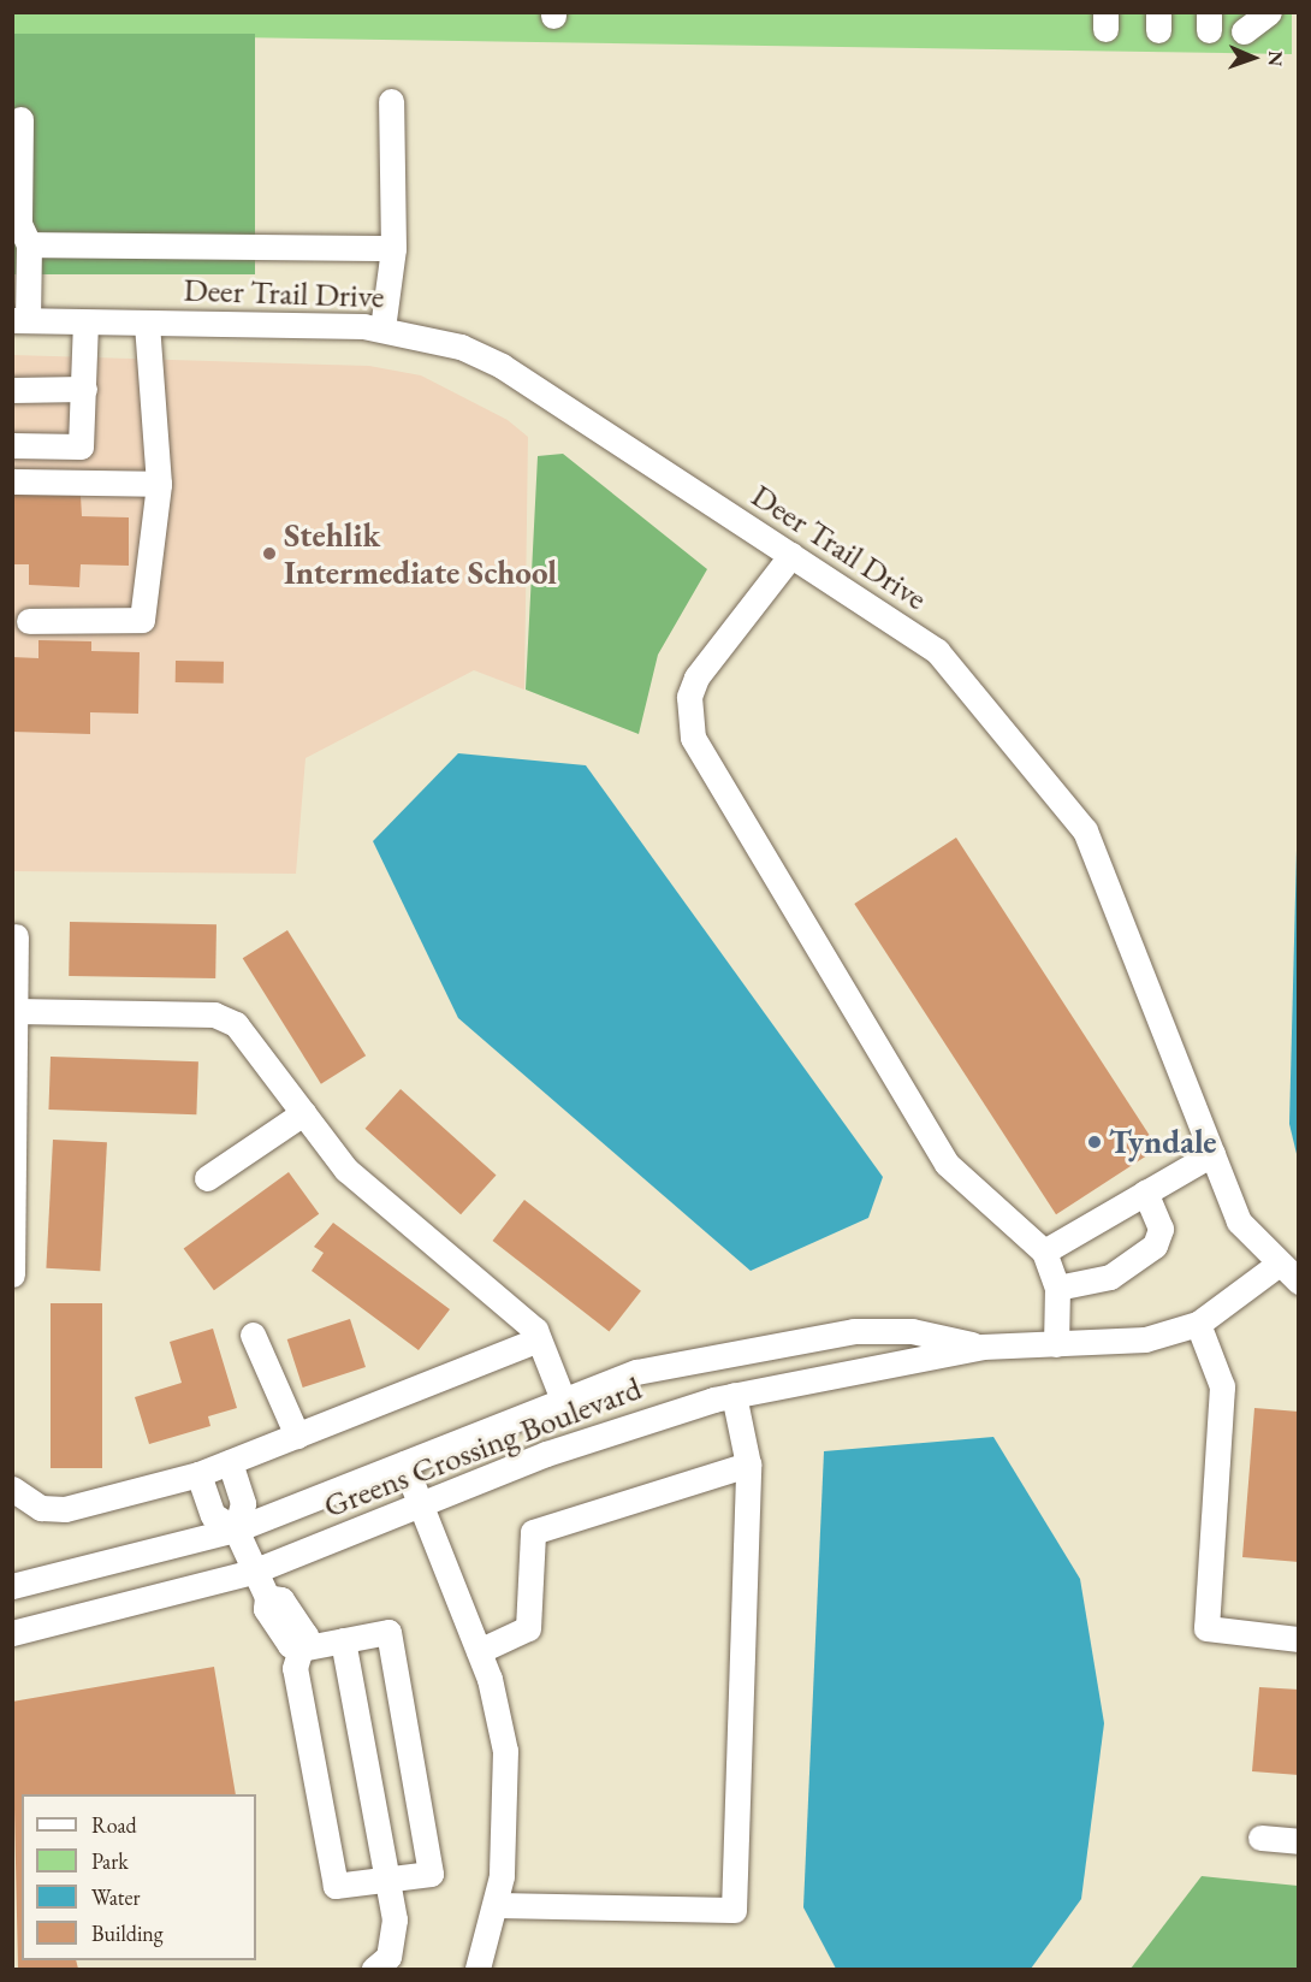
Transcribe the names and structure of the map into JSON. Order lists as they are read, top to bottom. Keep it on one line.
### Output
{"streets":{"street":["Deer Trail Drive","Greens Crossing Boulevard"]},"crossings":[["Deer Trail Drive","Greens Crossing Boulevard"]],"places":["Stehlik Intermediate School","Tyndale"],"legend":["Road","Park","Water","Building"],"north":"right"}
